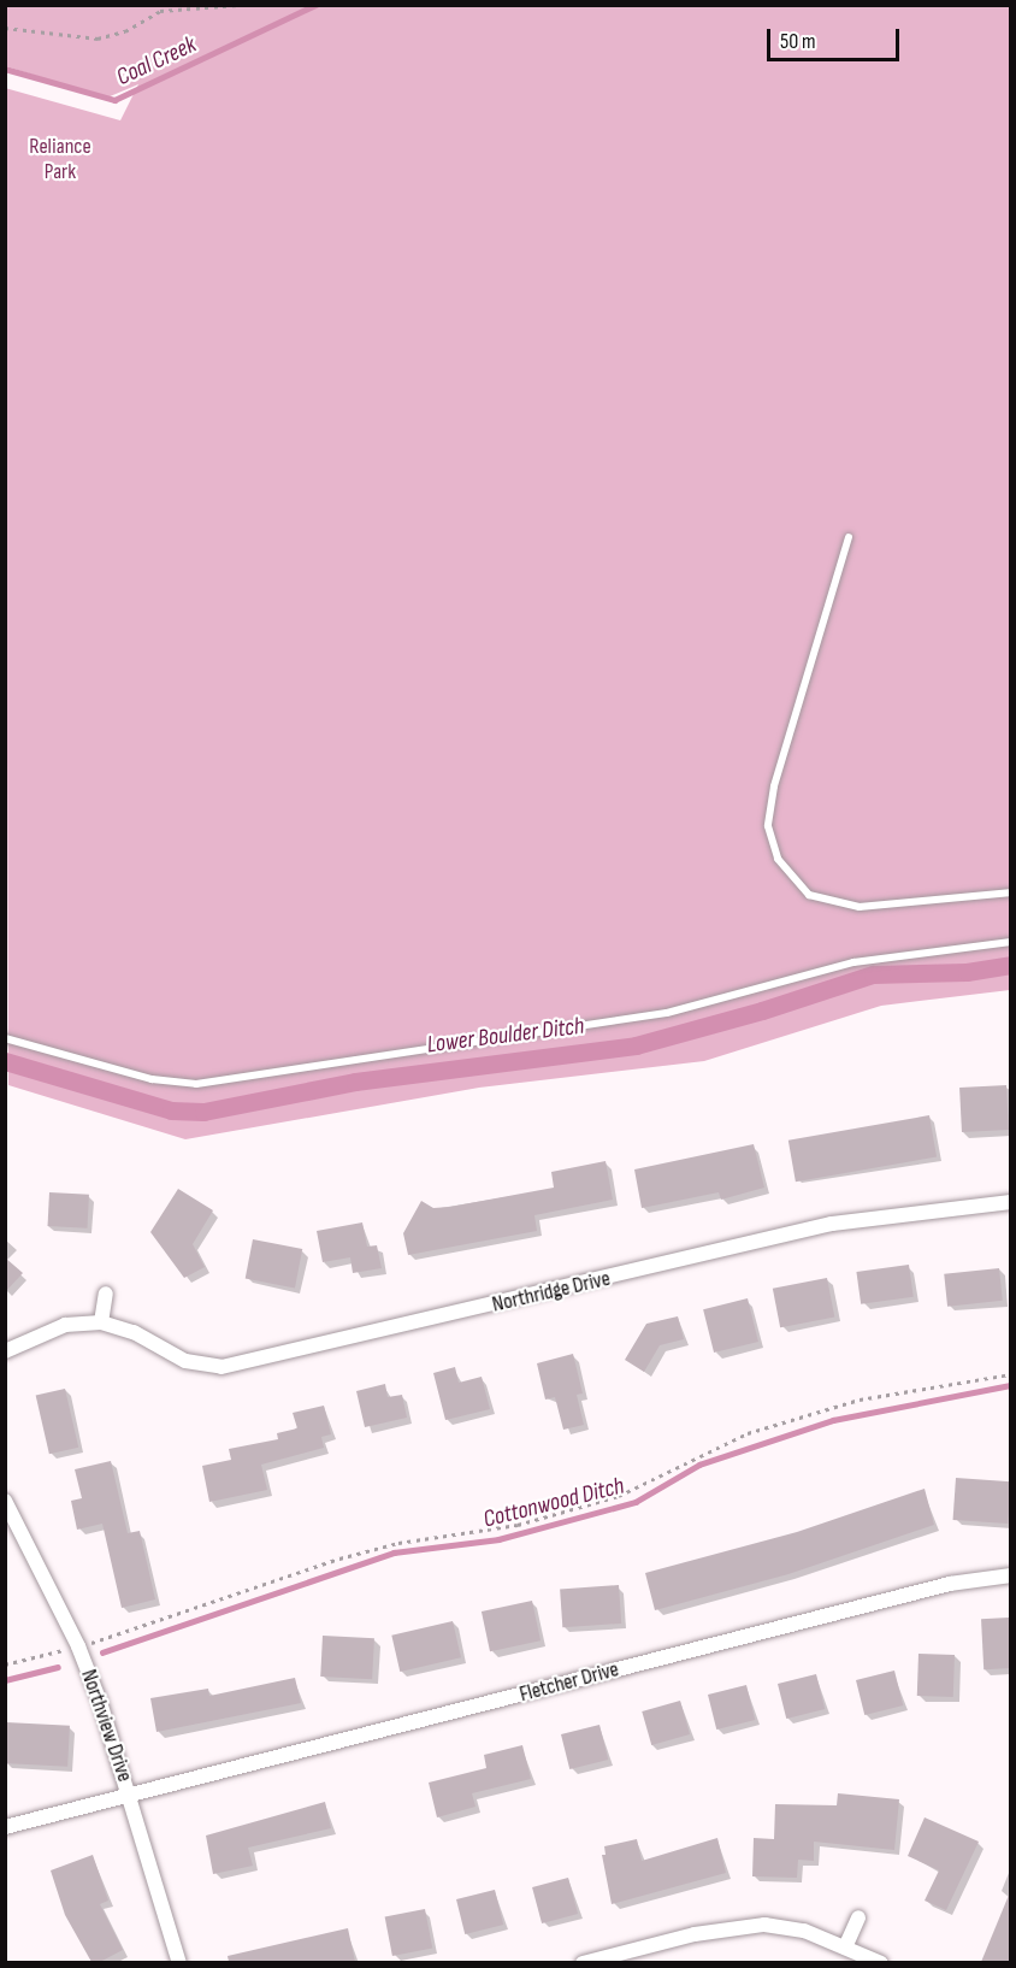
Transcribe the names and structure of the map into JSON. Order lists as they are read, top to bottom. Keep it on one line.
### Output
{"streets":{"street":["Northridge Drive","Fletcher Drive","Northview Drive"]},"crossings":[["Fletcher Drive","Northview Drive"]],"water":["Coal Creek","Lower Boulder Ditch","Cottonwood Ditch"],"parks":["Reliance Park"],"scale_bar":"50 m"}
